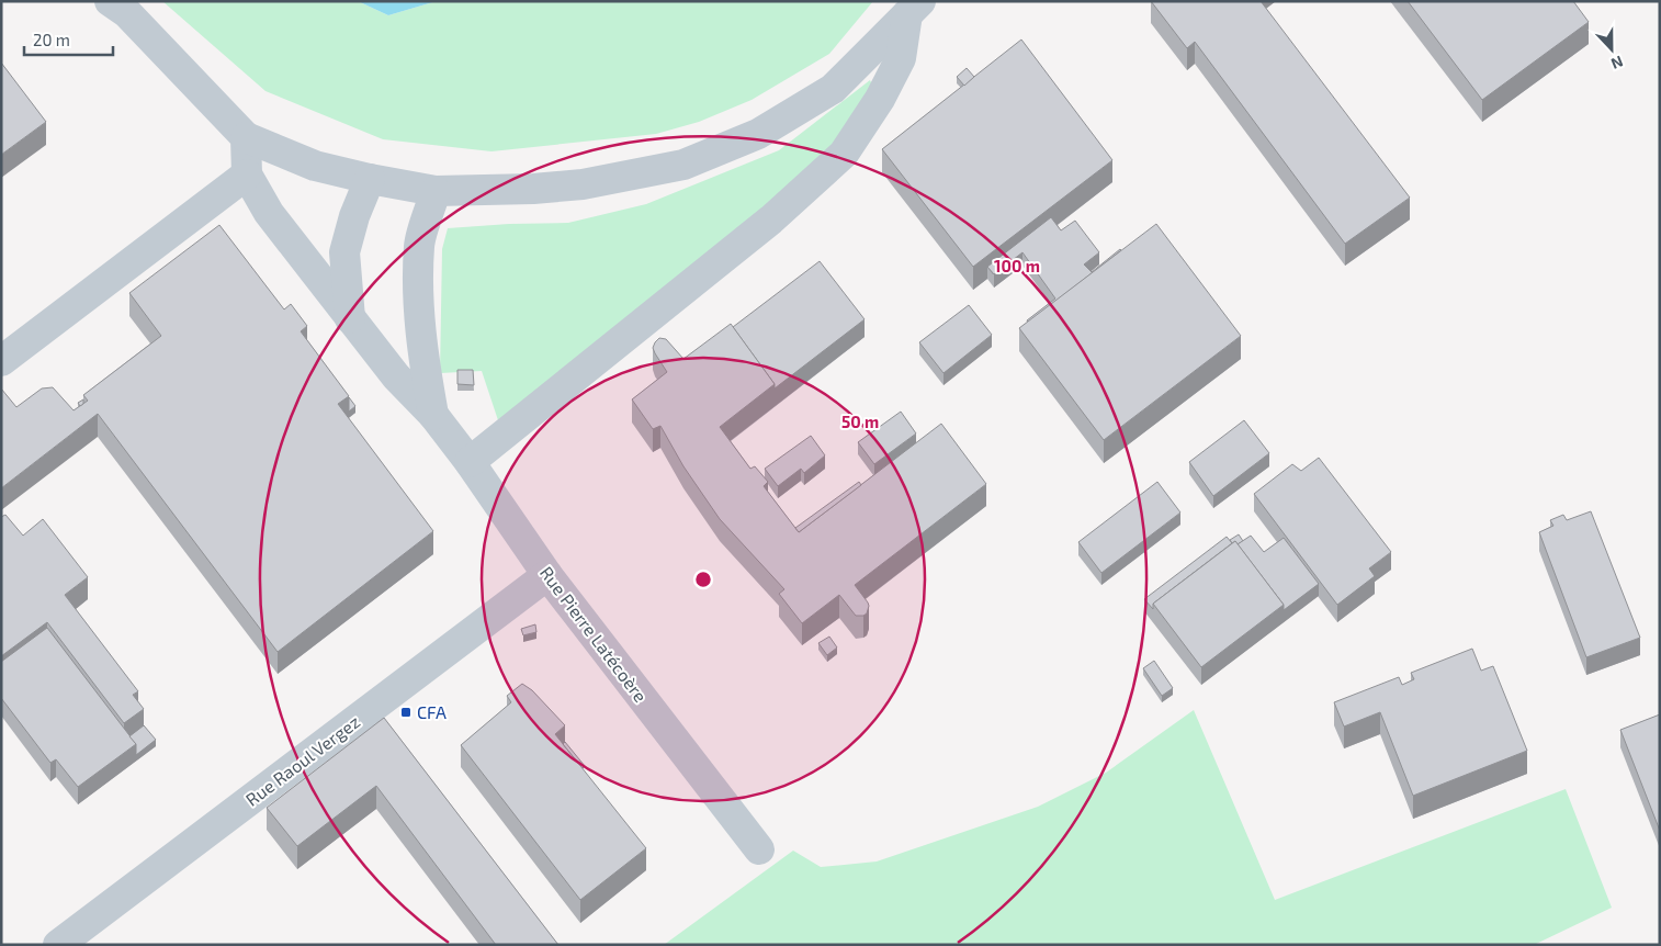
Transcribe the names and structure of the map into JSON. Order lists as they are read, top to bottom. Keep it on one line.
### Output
{"streets":{"street":["Rue Pierre Latécoère","Rue Raoul Vergez"]},"crossings":[["Rue Pierre Latécoère","Rue Raoul Vergez"]],"places":{"transit":["CFA"]},"scale_bar":"20 m","north":"bottom","rings":["100 m","50 m"]}
